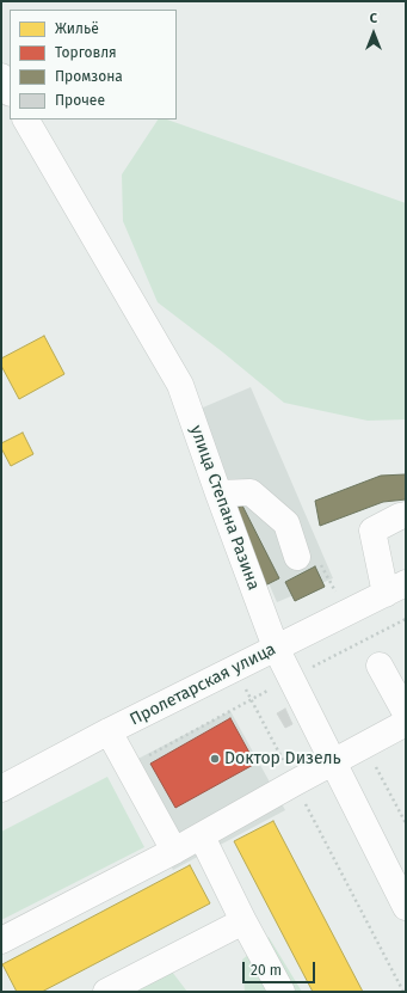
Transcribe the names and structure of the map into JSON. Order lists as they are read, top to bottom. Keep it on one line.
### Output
{"streets":{"street":["улица Степана Разина","Пролетарская улица"]},"crossings":[["улица Степана Разина","Пролетарская улица"]],"places":["Dоктор Dизель"],"legend":["Жильё","Торговля","Промзона","Прочее"],"scale_bar":"20 m","north":"top"}
